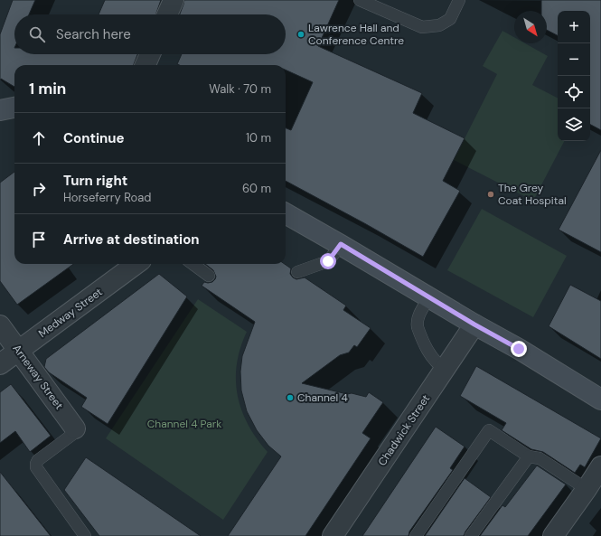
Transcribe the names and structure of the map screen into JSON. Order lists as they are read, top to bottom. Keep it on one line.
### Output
{"streets":{"street":["Medway Street","Arneway Street","Chadwick Street"]},"crossings":[["Medway Street","Arneway Street"]],"parks":["Channel 4 Park"],"places":["Lawrence Hall and Conference Centre","The Grey Coat Hospital","Channel 4"],"north":"bottom right","page":{"map_buttons":["+","−"],"search":"Search here","heading":["1 min","Walk · 70 m"],"list":[["Continue","10 m"],["Turn right","Horseferry Road","60 m"],"Arrive at destination"]}}
